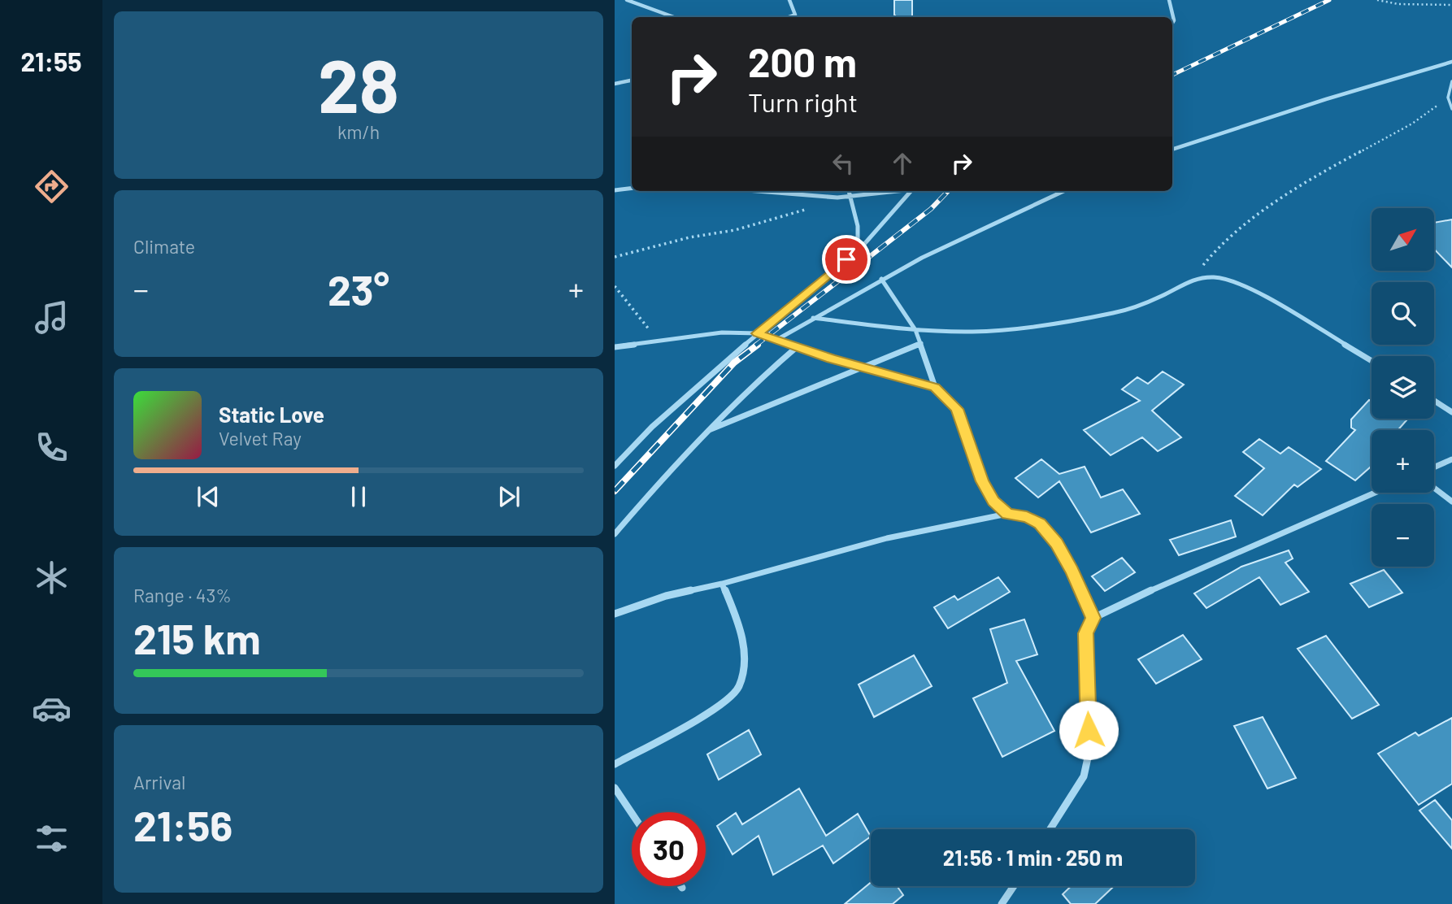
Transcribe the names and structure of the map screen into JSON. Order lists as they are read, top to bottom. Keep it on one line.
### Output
{"north":"top right","page":{"tabs":"21:55","tile":[["28","km/h"],"Climate",["Range · 43%","215 km"],["Arrival","21:56"]],"turn":["200 m","Turn right"],"map_buttons":["+","−"],"heat":["−","23°","+"],"song":["Static Love","Velvet Ray"],"limit":"30","trip":"21:56 · 1 min · 250 m"}}
